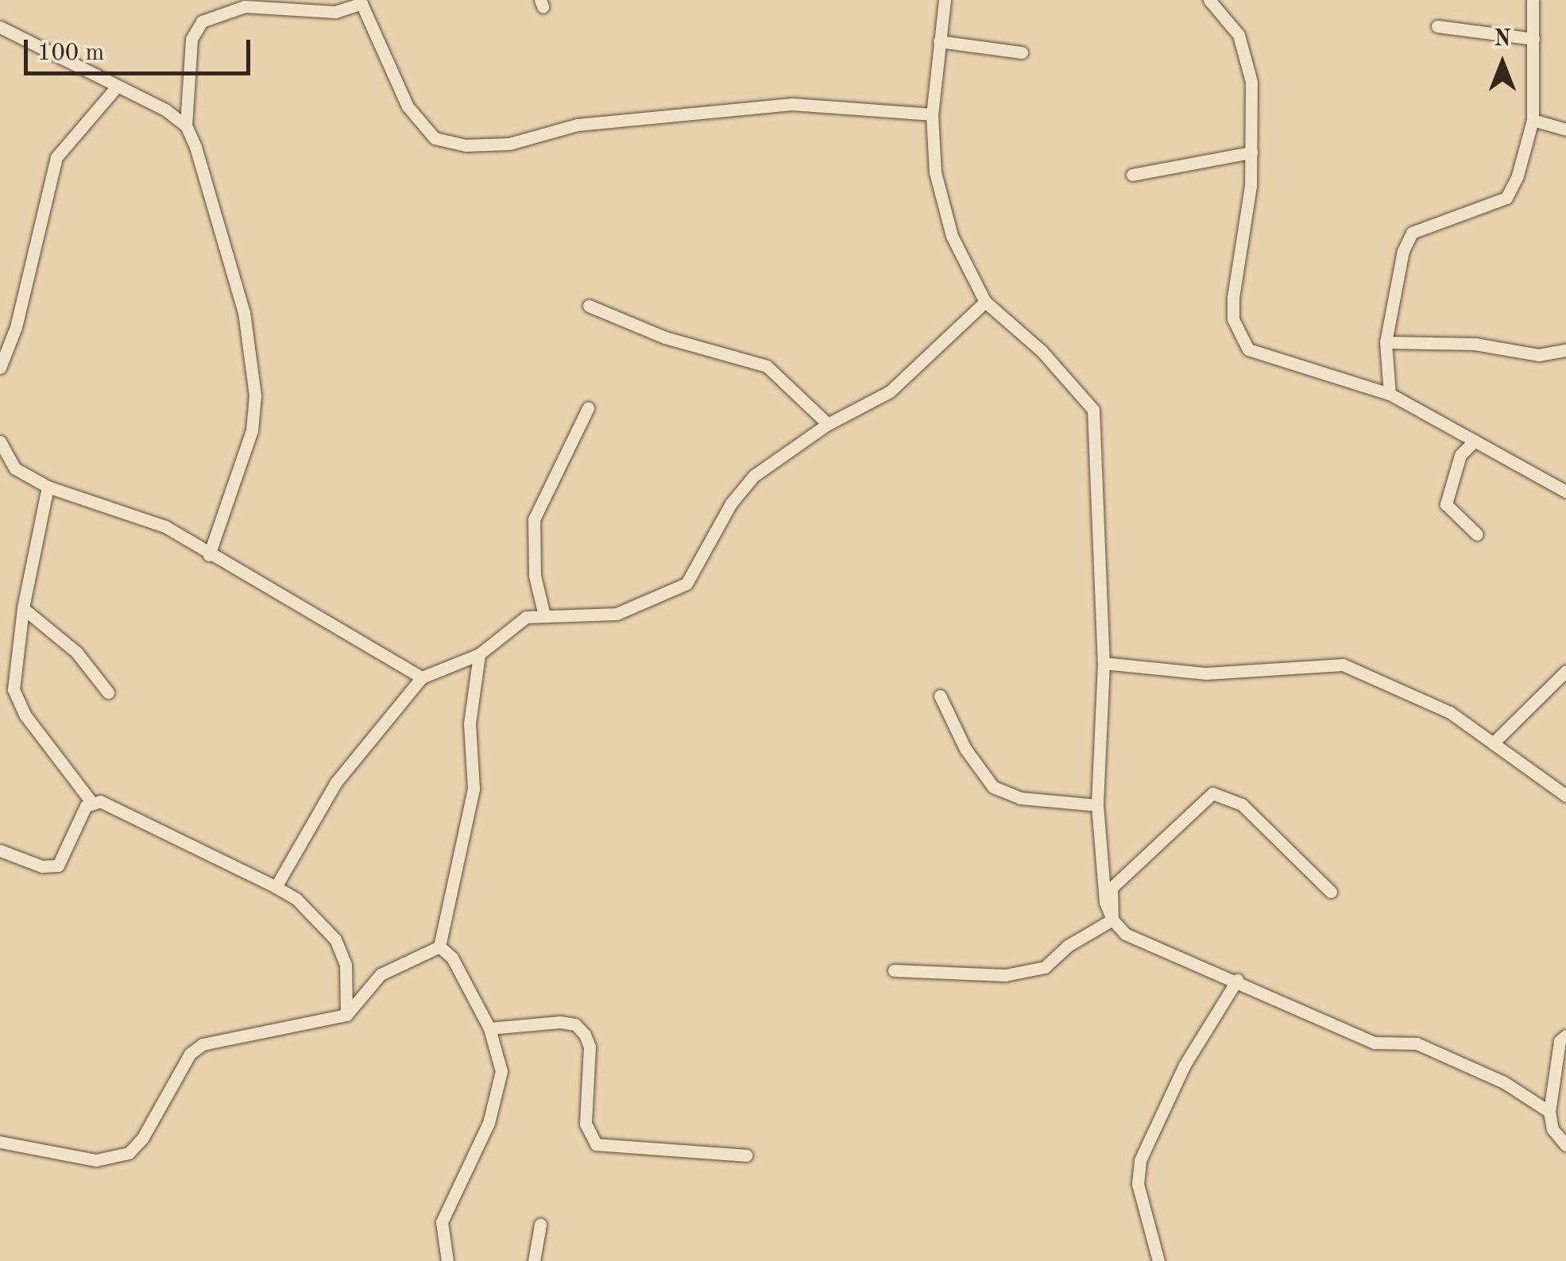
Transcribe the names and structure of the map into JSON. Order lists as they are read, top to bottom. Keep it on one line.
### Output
{"scale_bar":"100 m","north":"top"}
